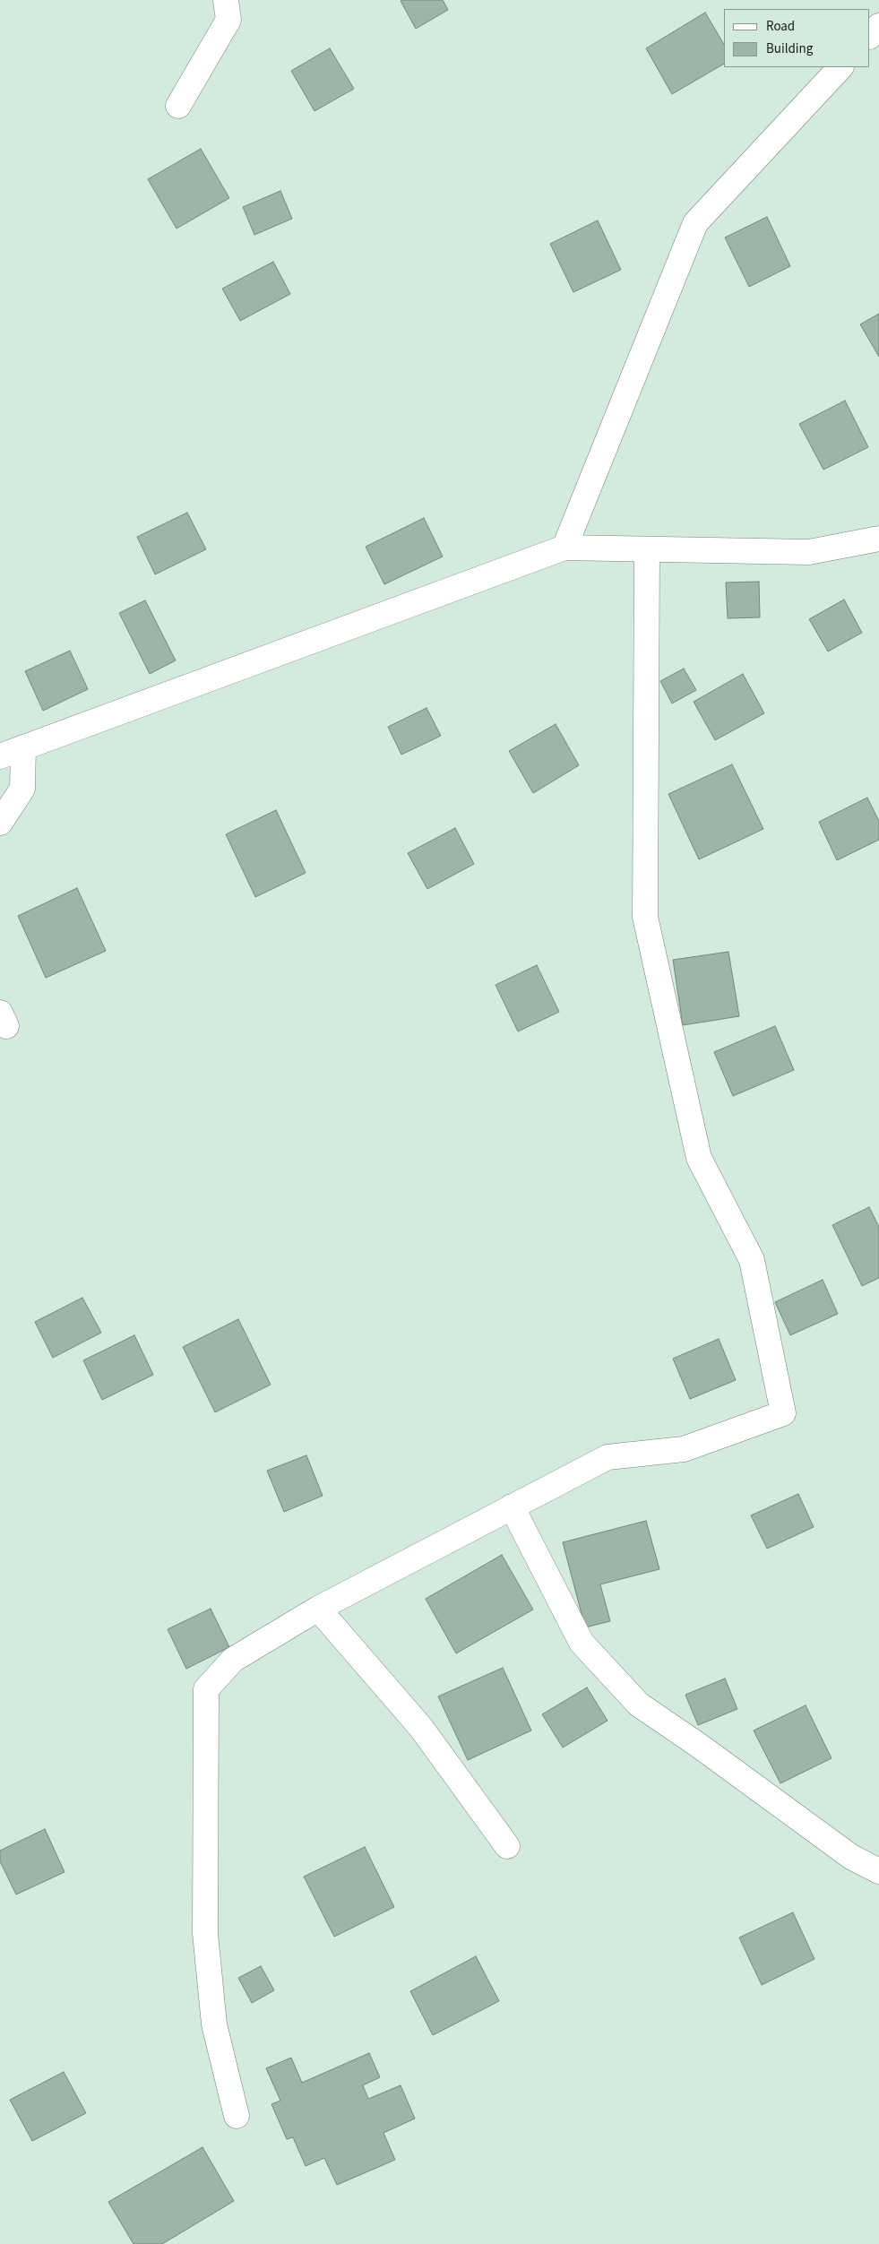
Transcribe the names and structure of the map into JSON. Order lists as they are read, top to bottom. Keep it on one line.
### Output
{"legend":["Road","Building"]}
